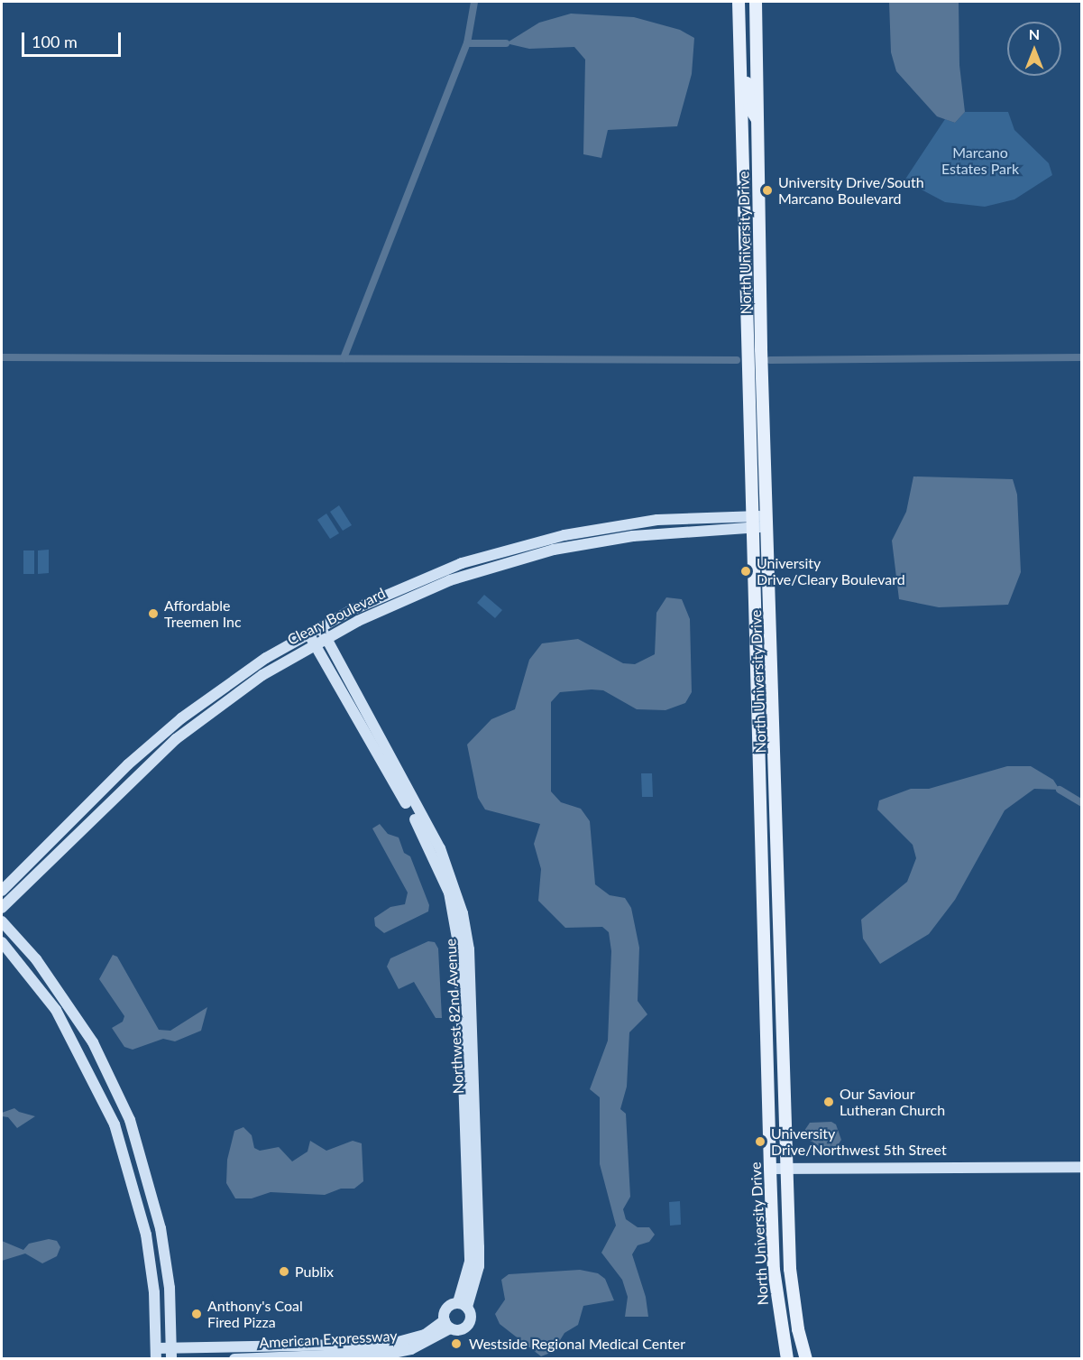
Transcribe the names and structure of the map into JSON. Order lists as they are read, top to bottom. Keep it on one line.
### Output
{"streets":{"main road":["North University Drive"],"street":["Cleary Boulevard","Northwest 82nd Avenue","American Expressway"]},"crossings":[["North University Drive","Cleary Boulevard"],["Cleary Boulevard","Northwest 82nd Avenue"],["Northwest 82nd Avenue","American Expressway"]],"parks":["Marcano Estates Park"],"places":["University Drive/South Marcano Boulevard","University Drive/Cleary Boulevard","Affordable Treemen Inc","Our Saviour Lutheran Church","University Drive/Northwest 5th Street","Publix","Anthony's Coal Fired Pizza","Westside Regional Medical Center"],"scale_bar":"100 m","north":"top"}
